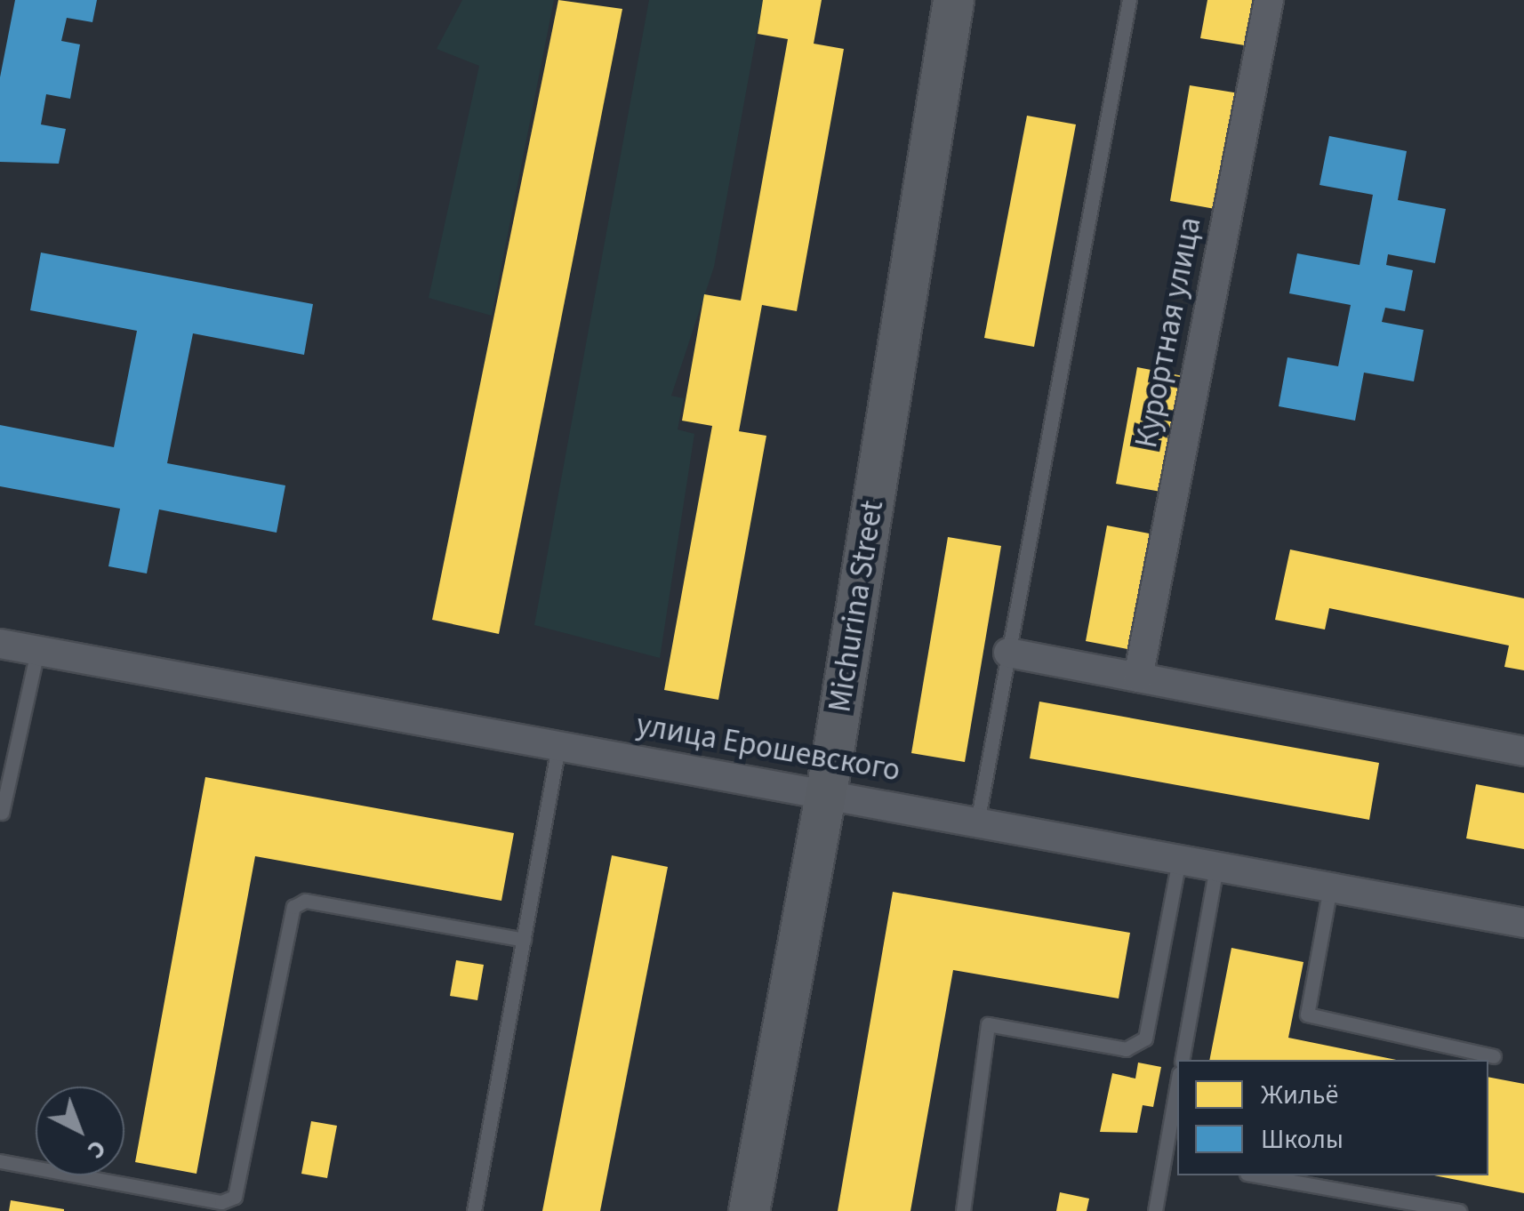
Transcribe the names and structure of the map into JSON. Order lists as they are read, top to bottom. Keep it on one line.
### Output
{"streets":{"main road":["Michurina Street"],"street":["Курортная улица","улица Ерошевского"]},"crossings":[["Michurina Street","улица Ерошевского"]],"legend":["Жильё","Школы"],"north":"bottom right"}
